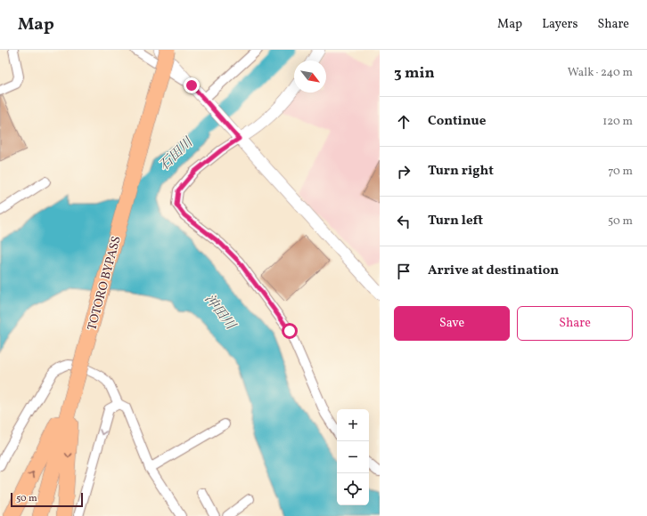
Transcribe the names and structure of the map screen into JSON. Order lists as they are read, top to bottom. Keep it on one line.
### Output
{"streets":{"highway":["TOTORO BYPASS"]},"water":["石田川","沖田川"],"scale_bar":"50 m","north":"bottom right","page":{"header":"Map","nav":["Map","Layers","Share"],"heading":["3 min","Walk · 240 m"],"list":[["Continue","120 m"],["Turn right","70 m"],["Turn left","50 m"],"Arrive at destination"],"buttons":["Save","Share"],"map_buttons":["+","−"],"scale":"50 m"}}
